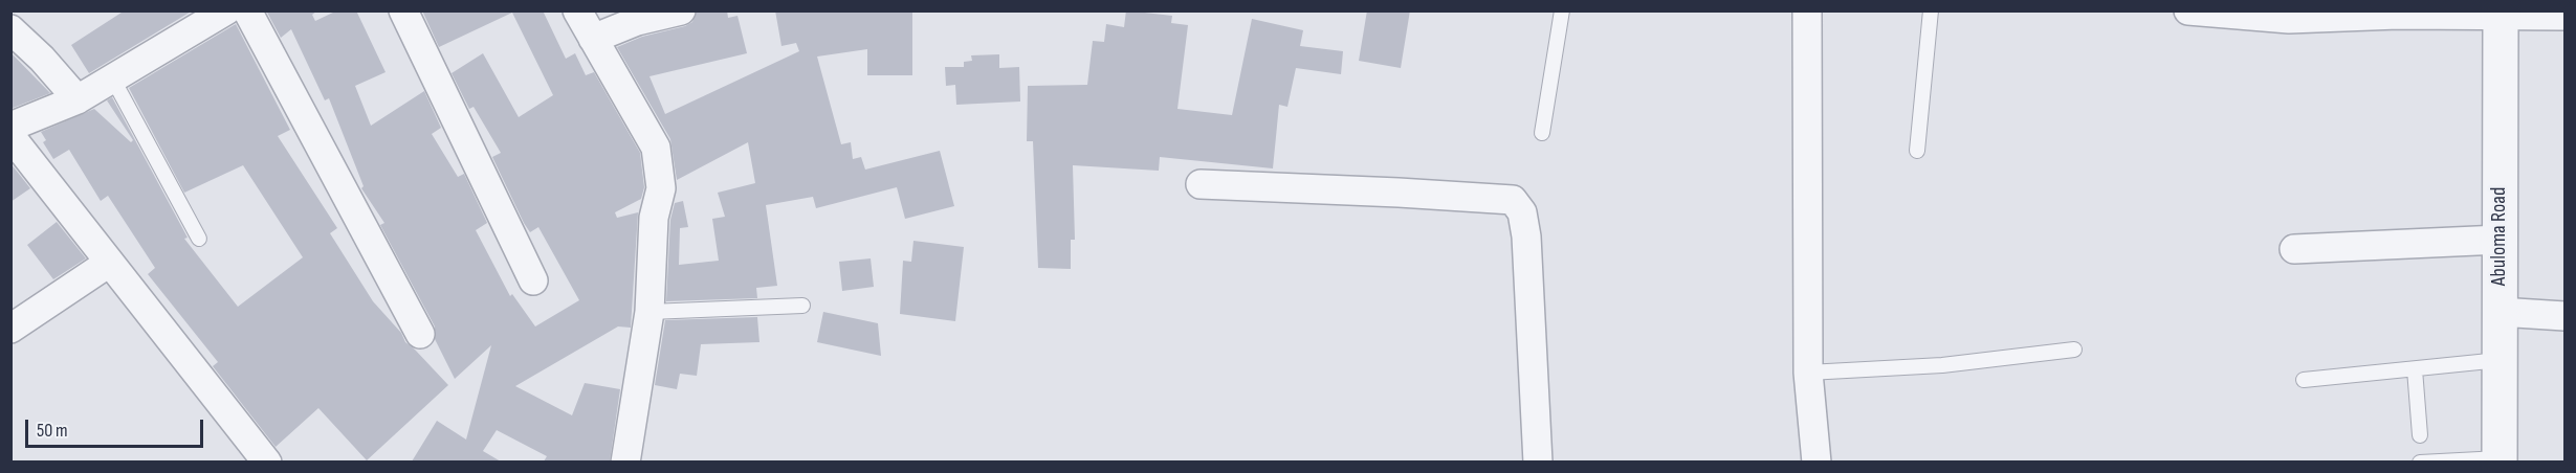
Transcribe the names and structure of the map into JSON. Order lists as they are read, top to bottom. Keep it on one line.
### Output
{"streets":{"street":["Abuloma Road"]},"scale_bar":"50 m"}
